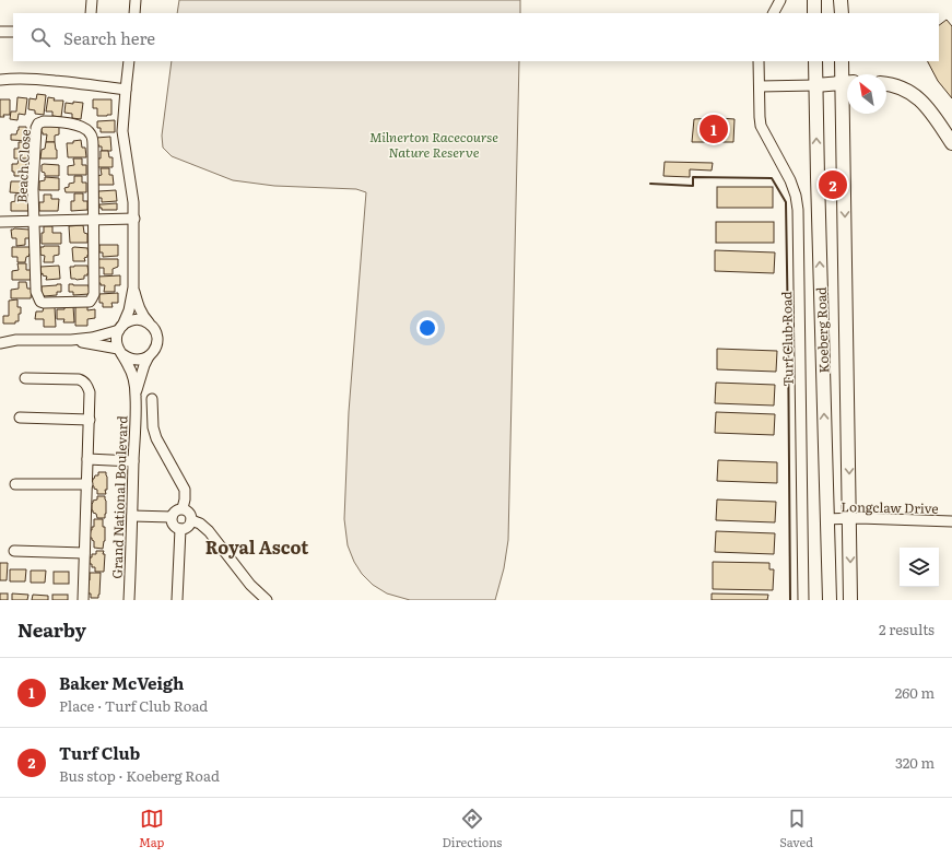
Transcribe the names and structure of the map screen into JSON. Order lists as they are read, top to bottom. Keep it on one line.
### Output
{"streets":{"main road":["Koeberg Road"],"street":["Beach Close","Turf Club Road","Grand National Boulevard","Longclaw Drive"]},"crossings":[["Koeberg Road","Longclaw Drive"]],"districts":["Royal Ascot"],"parks":["Milnerton Racecourse Nature Reserve"],"north":"top left","page":{"search":"Search here","pins":["1","2"],"heading":["Nearby","2 results"],"list":[{"mark":"1","name":"Baker McVeigh","note":"Place · Turf Club Road","value":"260 m"},{"mark":"2","name":"Turf Club","note":"Bus stop · Koeberg Road","value":"320 m"}],"nav":["Map","Directions","Saved"]}}
